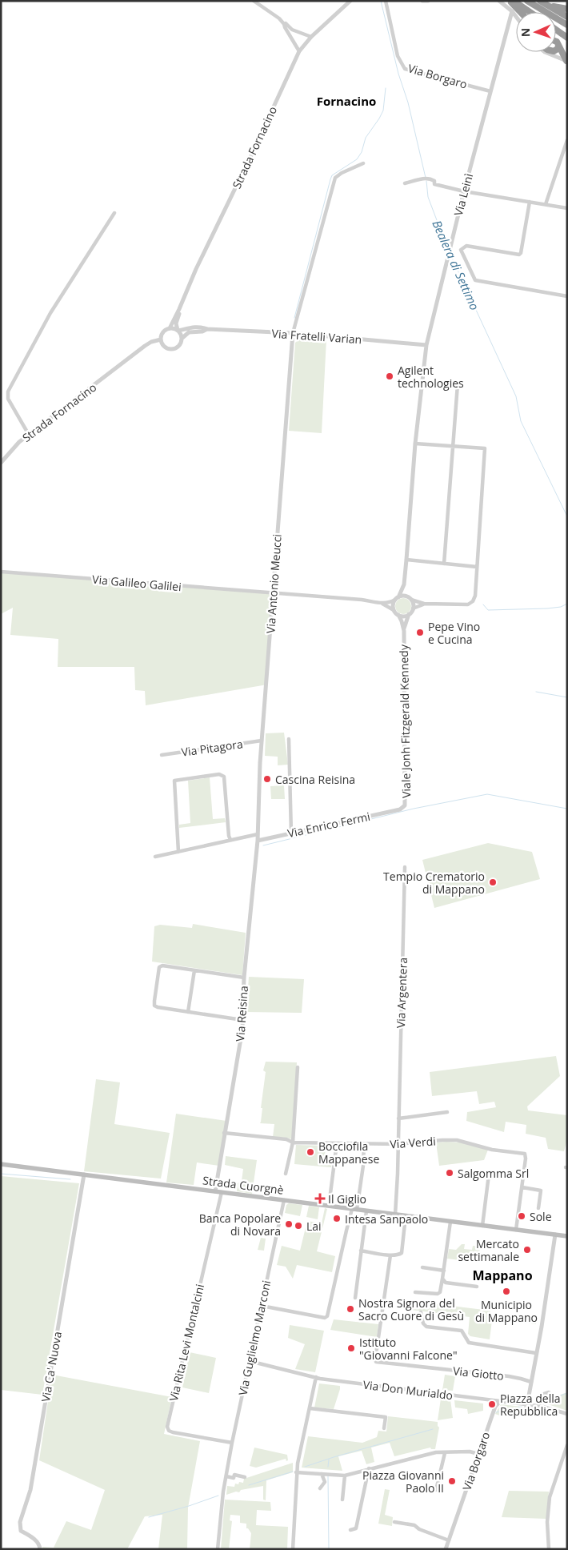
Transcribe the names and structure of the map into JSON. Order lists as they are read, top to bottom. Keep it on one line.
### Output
{"streets":{"main road":["Strada Cuorgnè"],"street":["Via Borgaro","Strada Fornacino","Via Leinì","Via Fratelli Varian","Via Galileo Galilei","Via Antonio Meucci","Viale Jonh Fitzgerald Kennedy","Via Pitagora","Via Enrico Fermi","Via Argentera","Via Reisina","Via Verdi","Via Guglielmo Marconi","Via Rita Levi Montalcini","Via Ca' Nuova","Via Giotto","Via Don Murialdo"]},"crossings":[["Via Borgaro","Via Leinì"],["Via Borgaro","Via Don Murialdo"],["Strada Fornacino","Via Fratelli Varian"],["Via Leinì","Via Fratelli Varian"],["Via Fratelli Varian","Via Antonio Meucci"],["Via Galileo Galilei","Via Antonio Meucci"],["Via Antonio Meucci","Via Pitagora"],["Via Antonio Meucci","Via Reisina"],["Viale Jonh Fitzgerald Kennedy","Via Enrico Fermi"],["Via Enrico Fermi","Via Reisina"],["Via Argentera","Via Verdi"],["Via Argentera","Strada Cuorgnè"],["Via Reisina","Via Verdi"],["Via Reisina","Strada Cuorgnè"],["Via Verdi","Strada Cuorgnè"],["Strada Cuorgnè","Via Guglielmo Marconi"],["Strada Cuorgnè","Via Rita Levi Montalcini"],["Strada Cuorgnè","Via Ca' Nuova"],["Via Guglielmo Marconi","Via Rita Levi Montalcini"],["Via Guglielmo Marconi","Via Don Murialdo"]],"districts":["Fornacino","Mappano"],"water":["Bealera di Settimo"],"places":{"other":["Agilent technologies","Pepe Vino e Cucina","Cascina Reisina","Tempio Crematorio di Mappano","Bocciofila Mappanese","Salgomma Srl","Sole","Intesa Sanpaolo","Banca Popolare di Novara","Lai","Mercato settimanale","Municipio di Mappano","Nostra Signora del Sacro Cuore di Gesù","Istituto \"Giovanni Falcone\"","Piazza della Repubblica","Piazza Giovanni Paolo II"],"health":["Il Giglio"]},"north":"left"}
